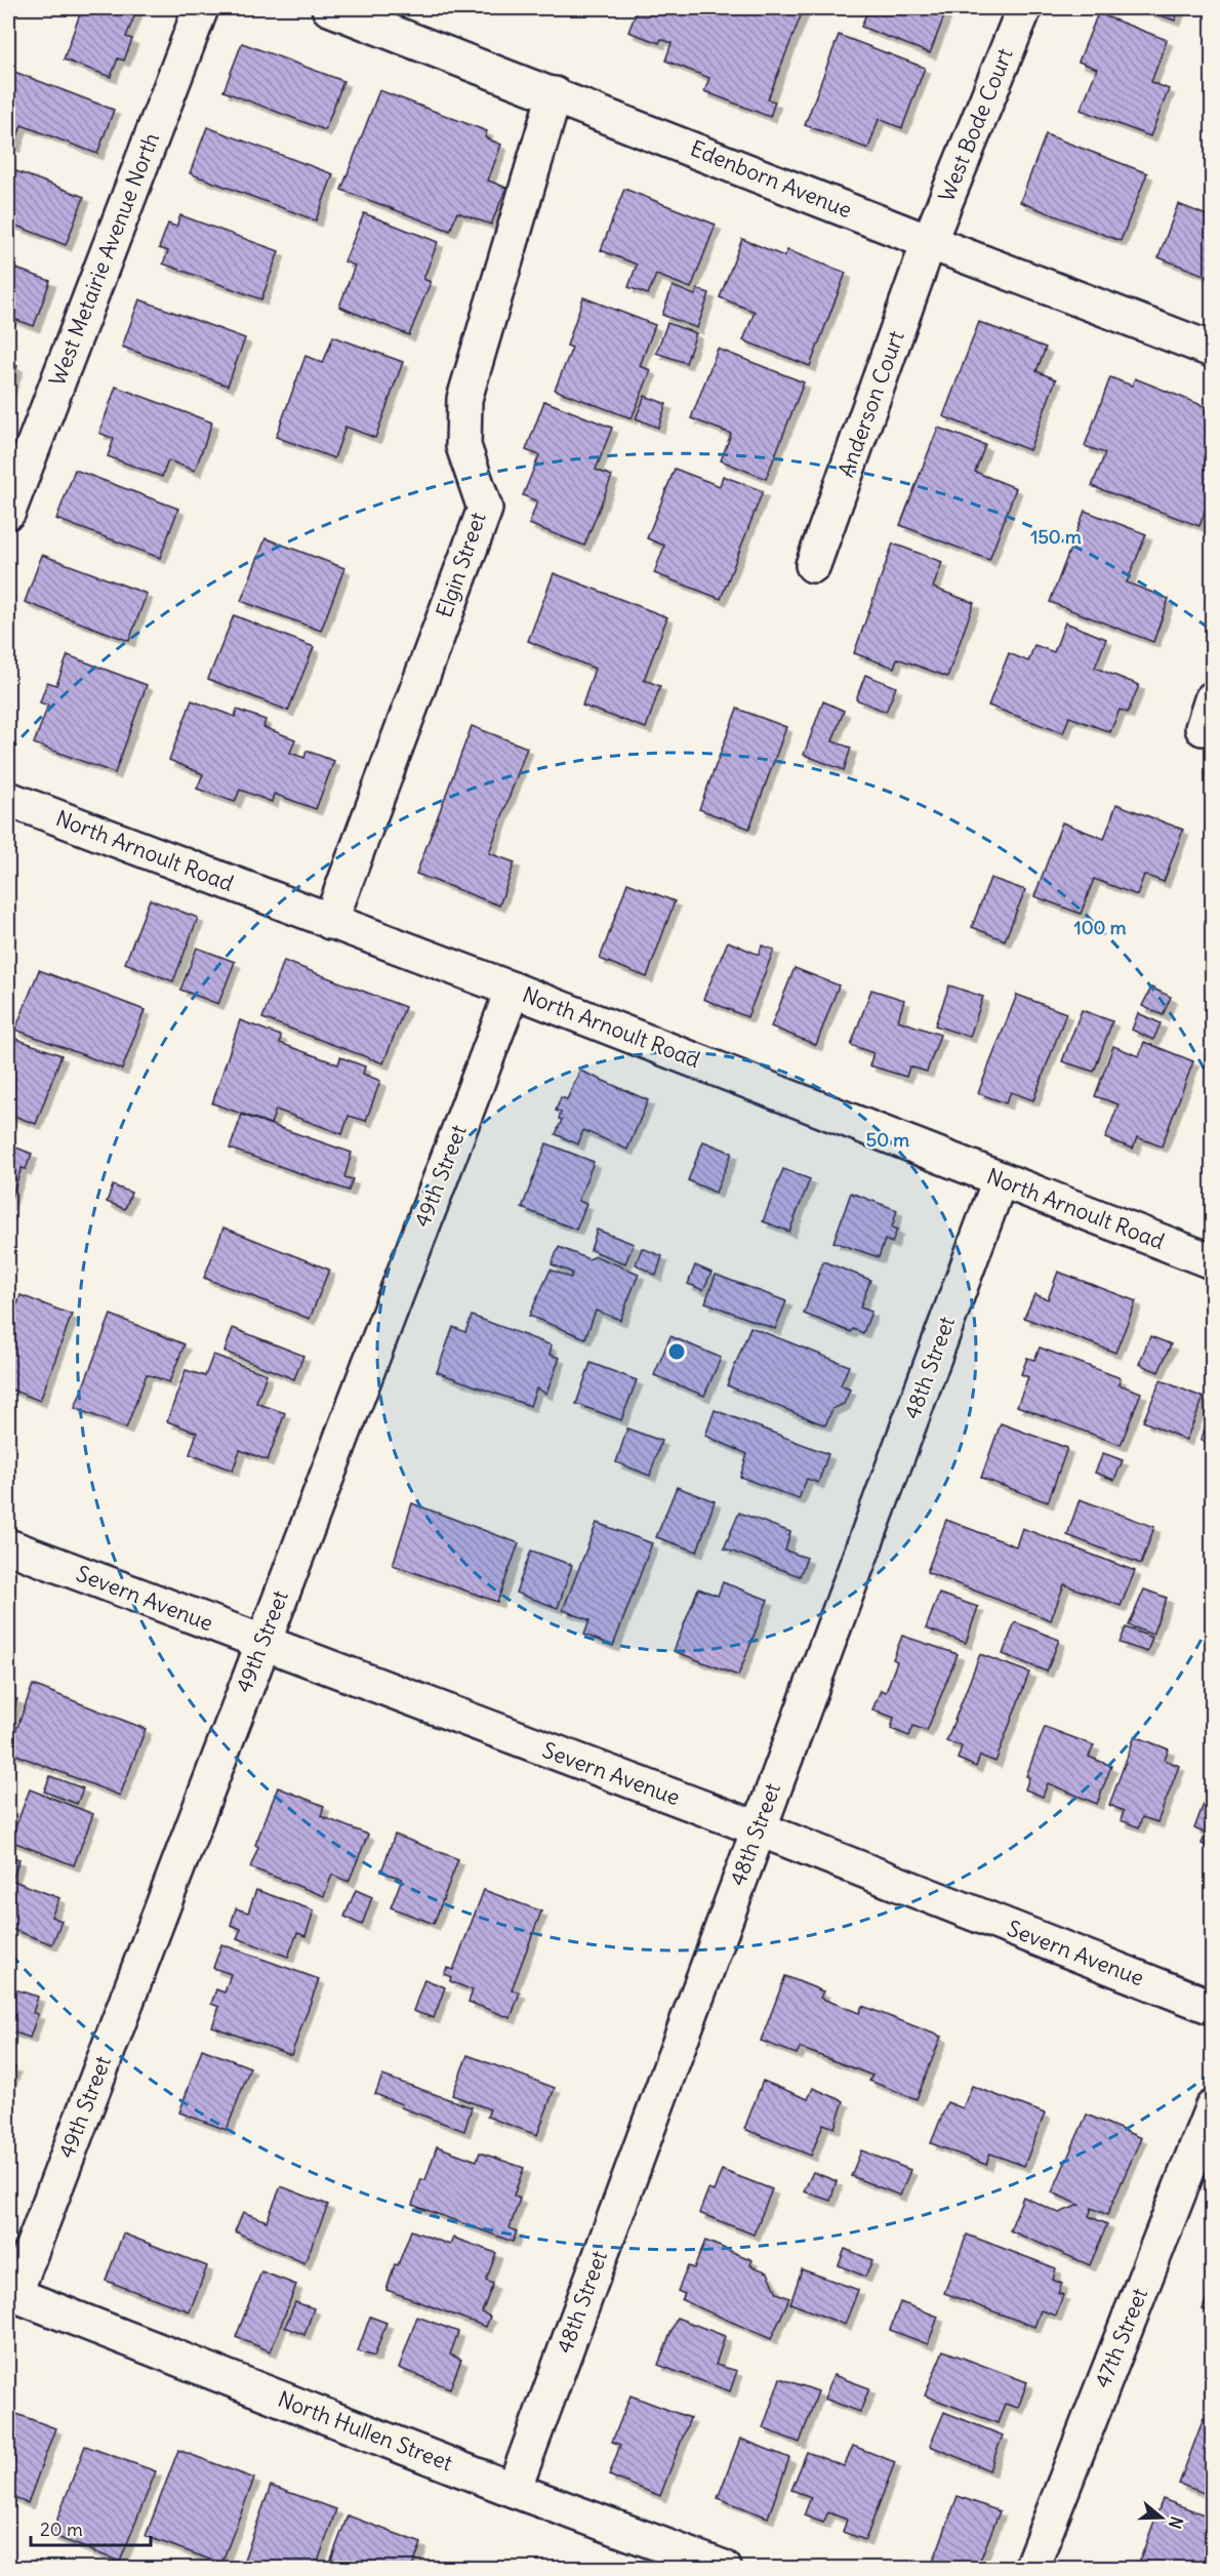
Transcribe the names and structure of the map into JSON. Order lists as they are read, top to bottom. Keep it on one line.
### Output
{"streets":{"street":["West Bode Court","Edenborn Avenue","West Metairie Avenue North","Anderson Court","Elgin Street","North Arnoult Road","49th Street","48th Street","Severn Avenue","47th Street","North Hullen Street"]},"crossings":[["West Bode Court","Edenborn Avenue"],["West Bode Court","Anderson Court"],["Edenborn Avenue","Anderson Court"],["Edenborn Avenue","Elgin Street"],["Elgin Street","North Arnoult Road"],["North Arnoult Road","49th Street"],["North Arnoult Road","48th Street"],["49th Street","Severn Avenue"],["49th Street","North Hullen Street"],["48th Street","Severn Avenue"],["48th Street","North Hullen Street"]],"scale_bar":"20 m","north":"right","rings":["150 m","100 m","50 m"]}
